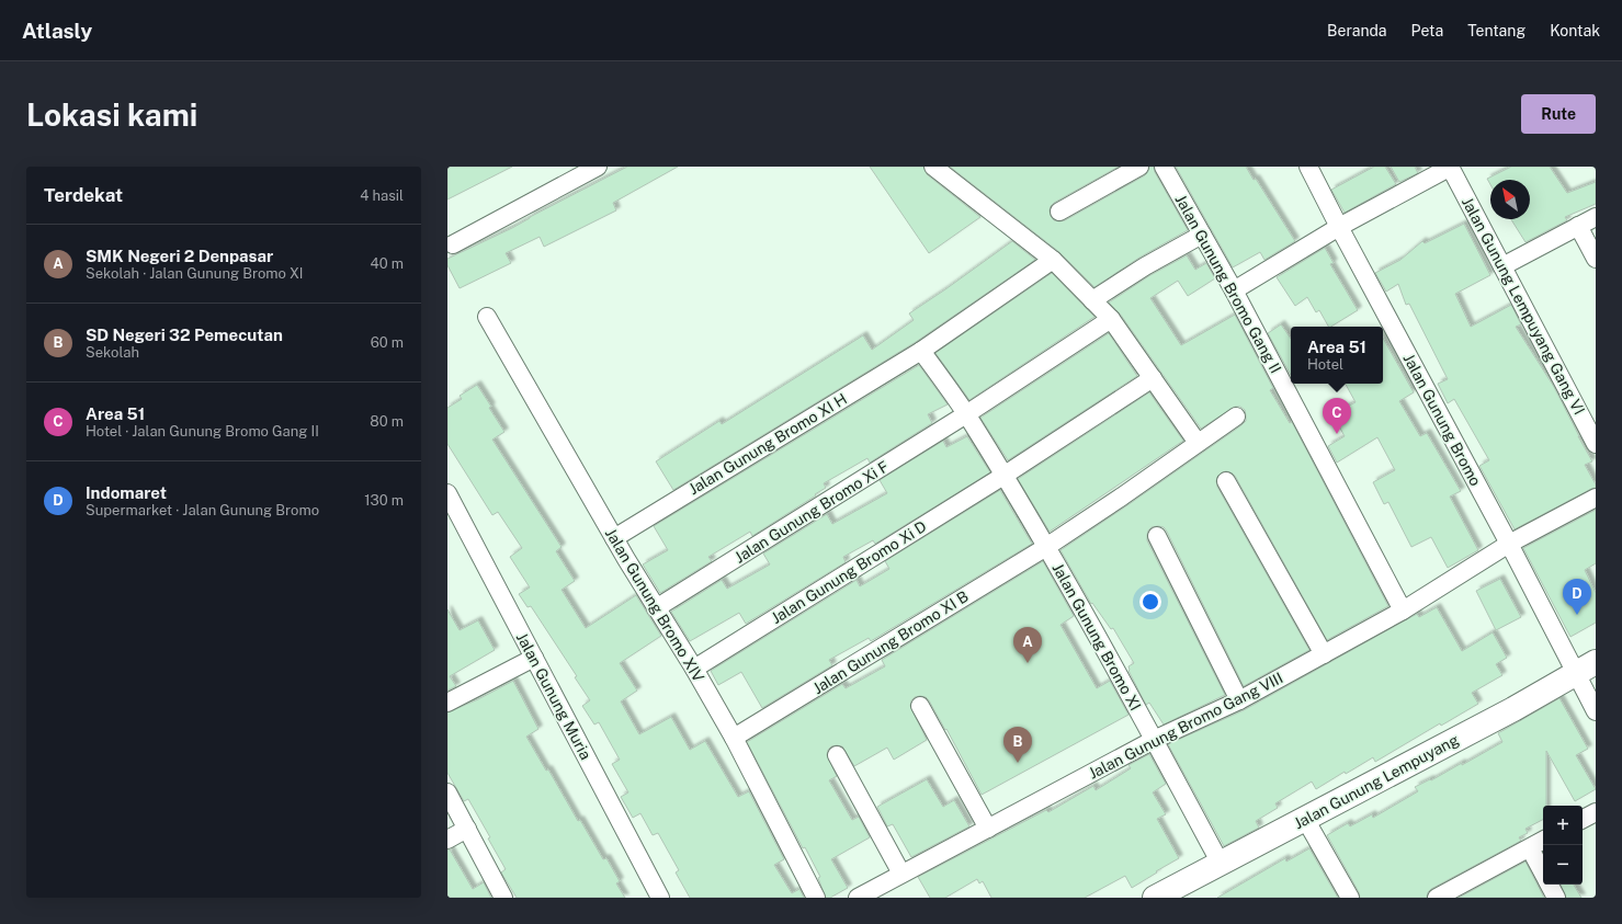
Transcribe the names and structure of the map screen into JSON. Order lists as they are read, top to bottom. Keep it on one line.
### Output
{"streets":{"street":["Jalan Gunung Bromo Gang II","Jalan Gunung Lempuyang Gang VI","Jalan Gunung Bromo","Jalan Gunung Bromo XI H","Jalan Gunung Bromo Xi F","Jalan Gunung Bromo Xi D","Jalan Gunung Bromo XIV","Jalan Gunung Bromo XI","Jalan Gunung Bromo XI B","Jalan Gunung Muria","Jalan Gunung Bromo Gang VIII","Jalan Gunung Lempuyang"]},"crossings":[["Jalan Gunung Bromo Gang II","Jalan Gunung Bromo Gang VIII"],["Jalan Gunung Bromo","Jalan Gunung Bromo Gang VIII"],["Jalan Gunung Bromo","Jalan Gunung Lempuyang"],["Jalan Gunung Bromo XI H","Jalan Gunung Bromo XIV"],["Jalan Gunung Bromo XI H","Jalan Gunung Bromo XI"],["Jalan Gunung Bromo Xi F","Jalan Gunung Bromo XIV"],["Jalan Gunung Bromo Xi F","Jalan Gunung Bromo XI"],["Jalan Gunung Bromo Xi D","Jalan Gunung Bromo XIV"],["Jalan Gunung Bromo Xi D","Jalan Gunung Bromo XI"],["Jalan Gunung Bromo XIV","Jalan Gunung Bromo XI B"],["Jalan Gunung Bromo XI","Jalan Gunung Bromo XI B"],["Jalan Gunung Bromo XI","Jalan Gunung Bromo Gang VIII"],["Jalan Gunung Bromo XI","Jalan Gunung Lempuyang"]],"north":"top left","page":{"header":"Atlasly","nav":["Beranda","Peta","Tentang","Kontak"],"buttons":"Rute","title":"Lokasi kami","heading":["Terdekat","4 hasil"],"list":[{"mark":"A","name":"SMK Negeri 2 Denpasar","note":"Sekolah · Jalan Gunung Bromo XI","value":"40 m"},{"mark":"B","name":"SD Negeri 32 Pemecutan","note":"Sekolah","value":"60 m"},{"mark":"C","name":"Area 51","note":"Hotel · Jalan Gunung Bromo Gang II","value":"80 m"},{"mark":"D","name":"Indomaret","note":"Supermarket · Jalan Gunung Bromo","value":"130 m"}],"popup":["Area 51","Hotel"],"pins":["C","D","A","B"],"map_buttons":["+","−"]}}
